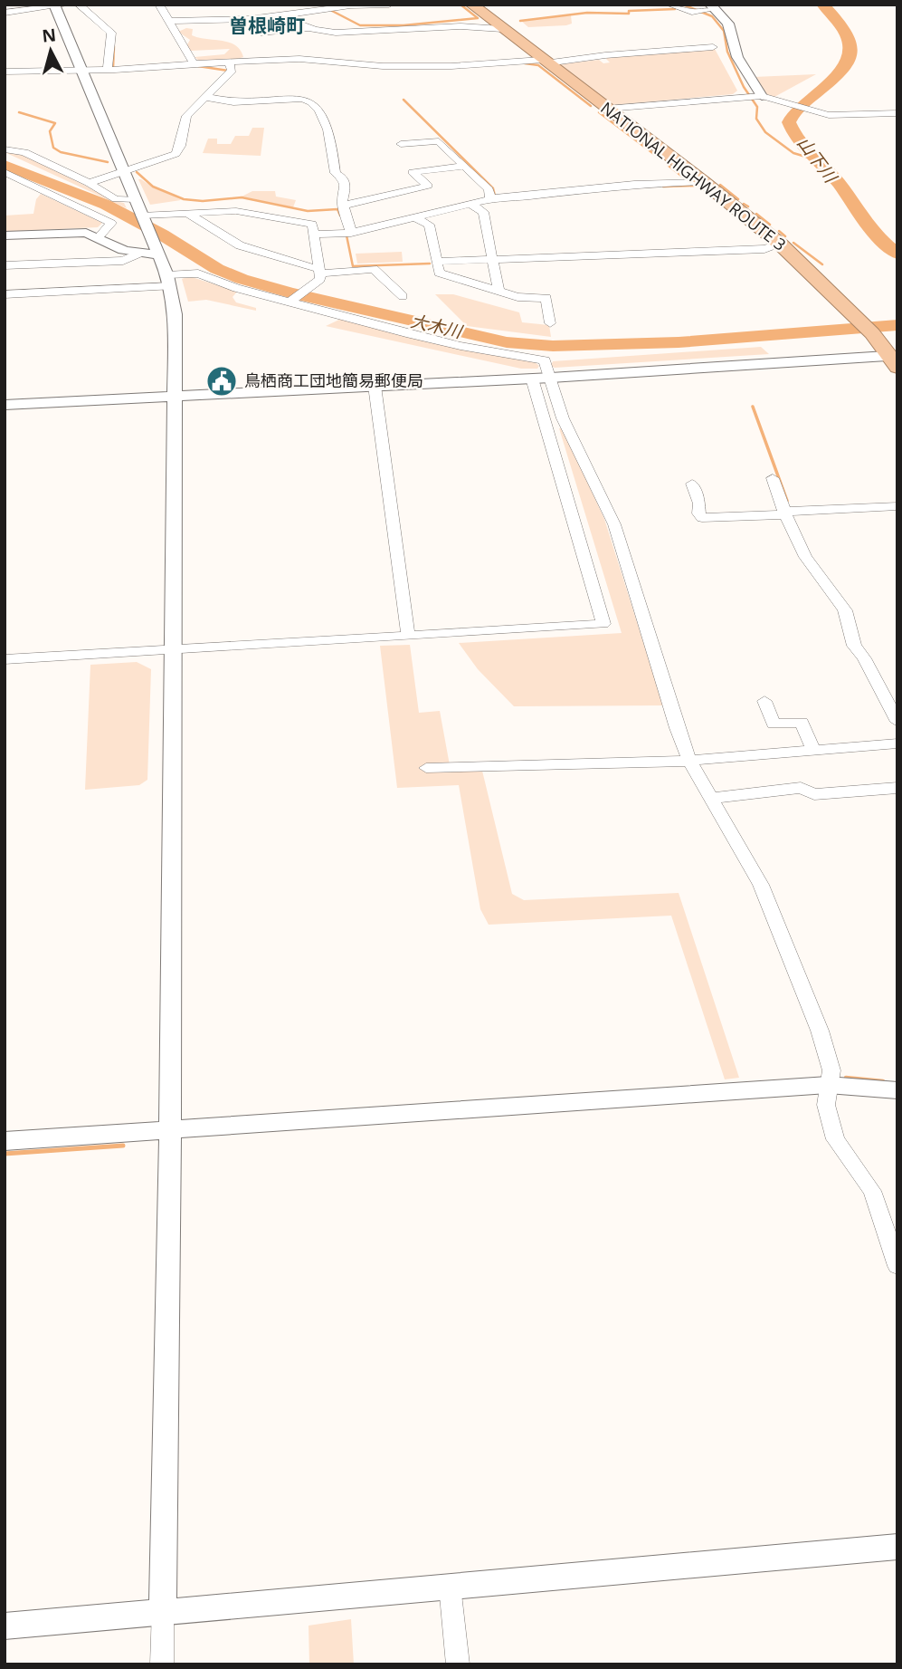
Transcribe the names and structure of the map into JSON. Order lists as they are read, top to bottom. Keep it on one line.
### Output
{"streets":{"highway":["NATIONAL HIGHWAY ROUTE 3"]},"districts":["曽根崎町"],"water":["山下川","大木川"],"places":{"public building":["鳥栖商工団地簡易郵便局"]},"north":"top"}
